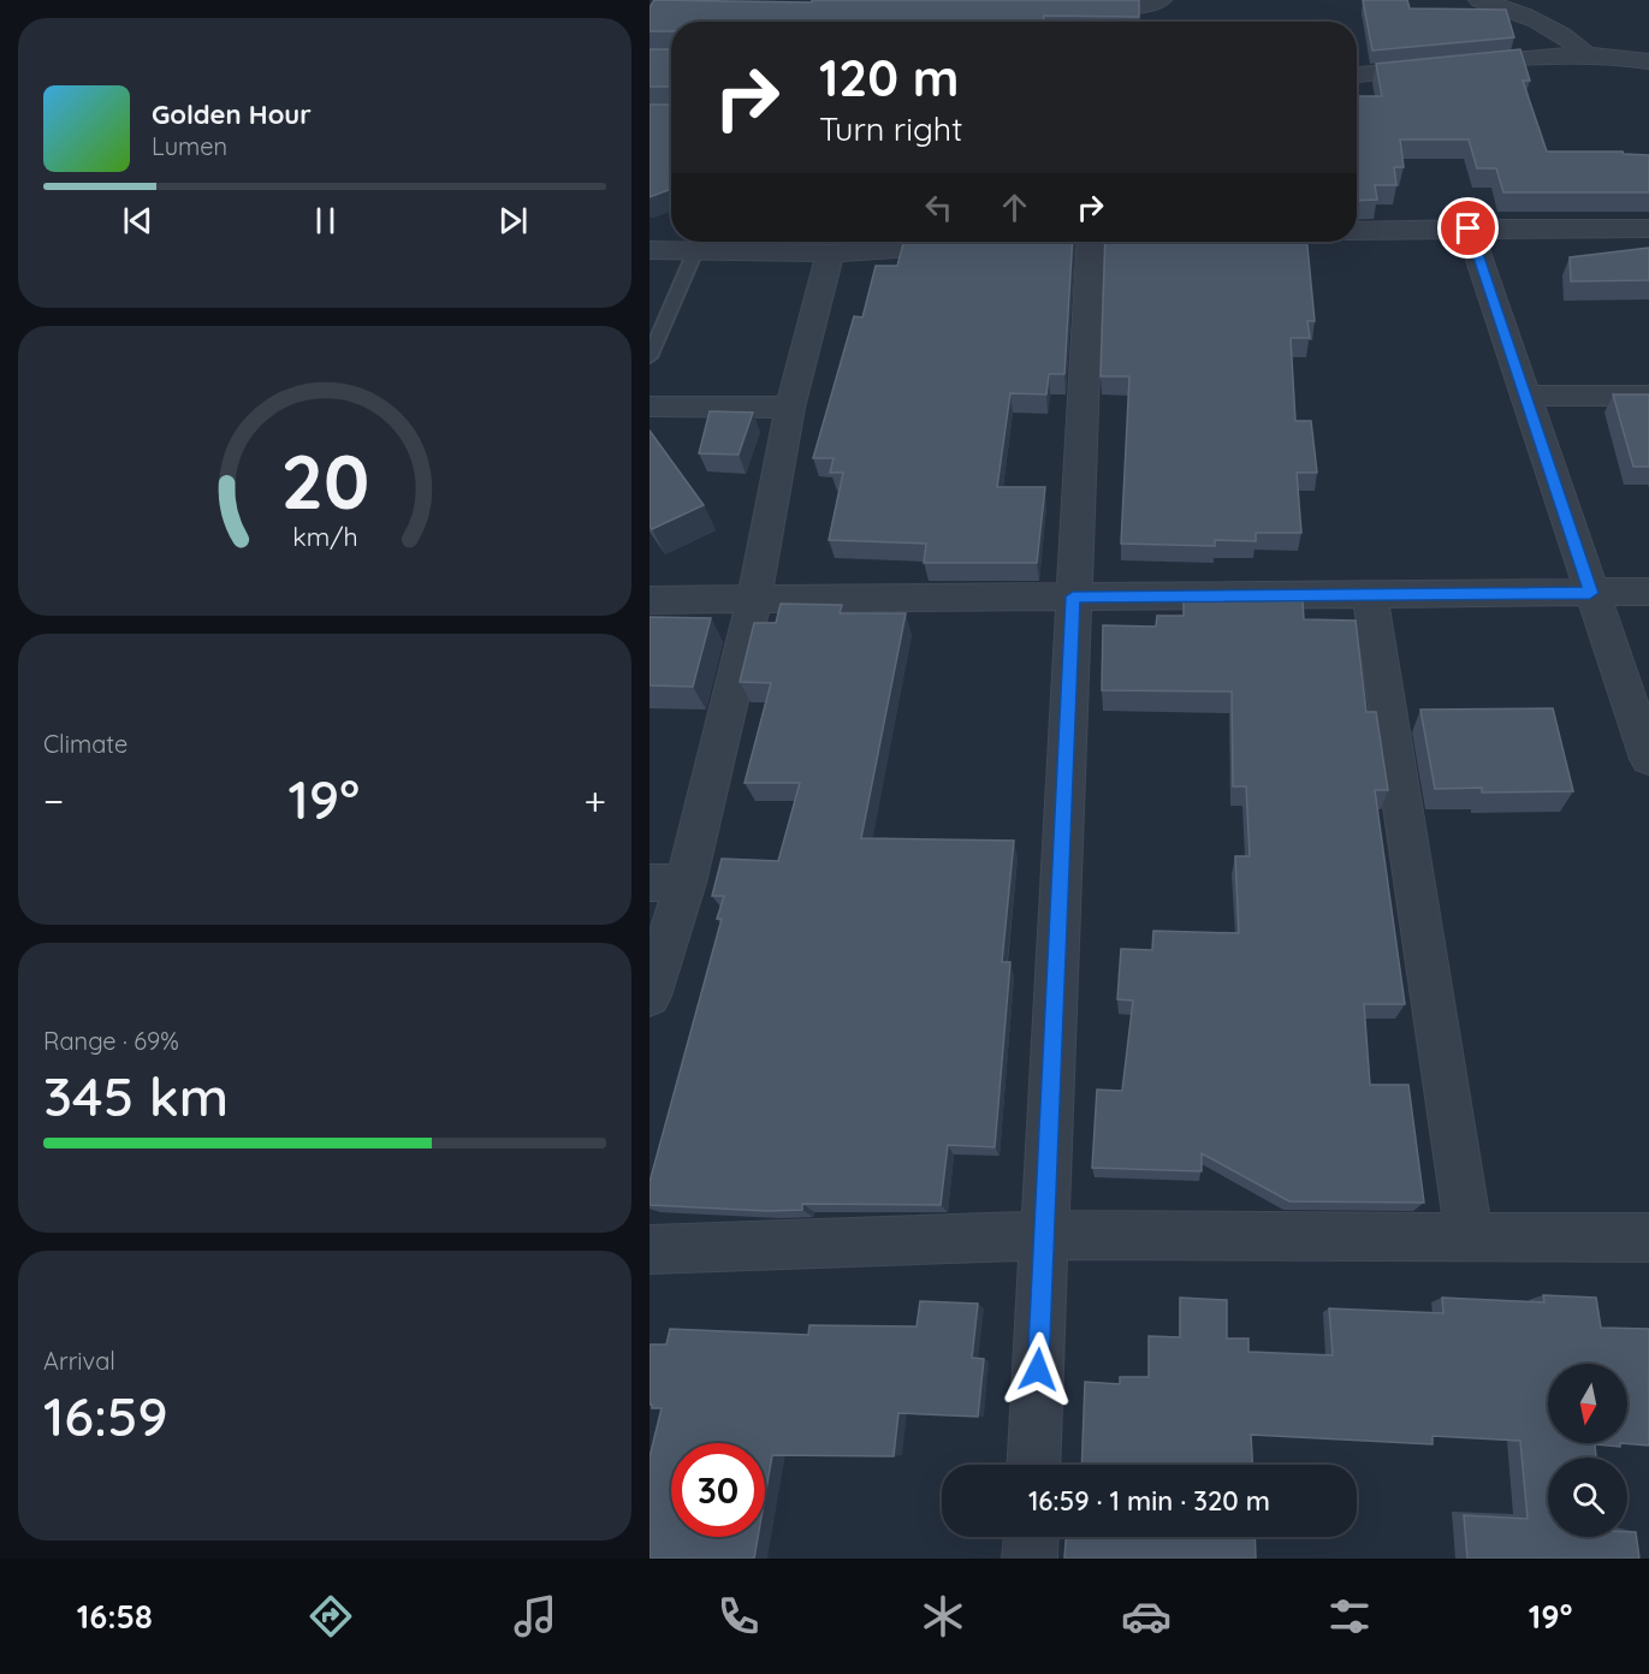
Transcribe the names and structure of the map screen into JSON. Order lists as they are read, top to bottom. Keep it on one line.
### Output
{"north":"bottom","page":{"turn":["120 m","Turn right"],"song":["Golden Hour","Lumen"],"tile":["Climate",["Range · 69%","345 km"],["Arrival","16:59"]],"heat":["−","19°","+"],"limit":"30","trip":"16:59 · 1 min · 320 m","tabs":["16:58","19°"],"gauge":["20","km/h"]}}
